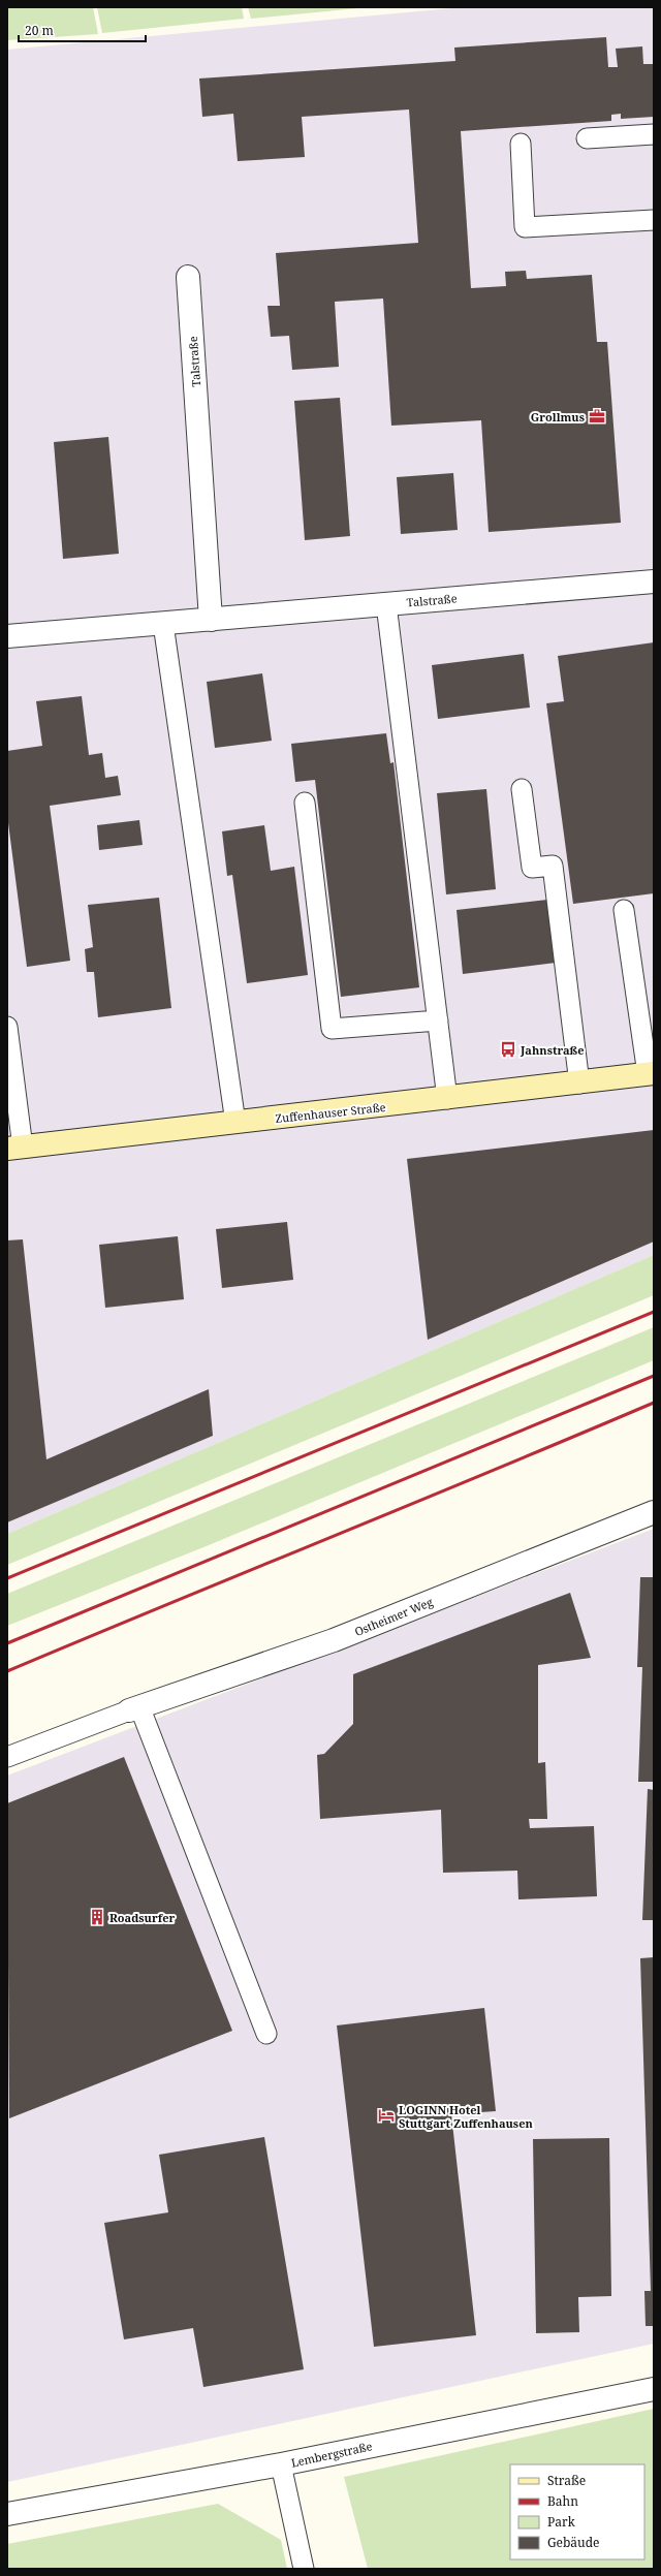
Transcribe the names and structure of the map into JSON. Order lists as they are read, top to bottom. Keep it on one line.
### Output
{"streets":{"main road":["Zuffenhauser Straße"],"street":["Talstraße","Ostheimer Weg","Lembergstraße"]},"places":{"office":["Grollmus"],"bus stop":["Jahnstraße"],"building":["Roadsurfer"],"hotel":["LOGINN Hotel Stuttgart Zuffenhausen"]},"legend":["Straße","Bahn","Park","Gebäude"],"scale_bar":"20 m"}
